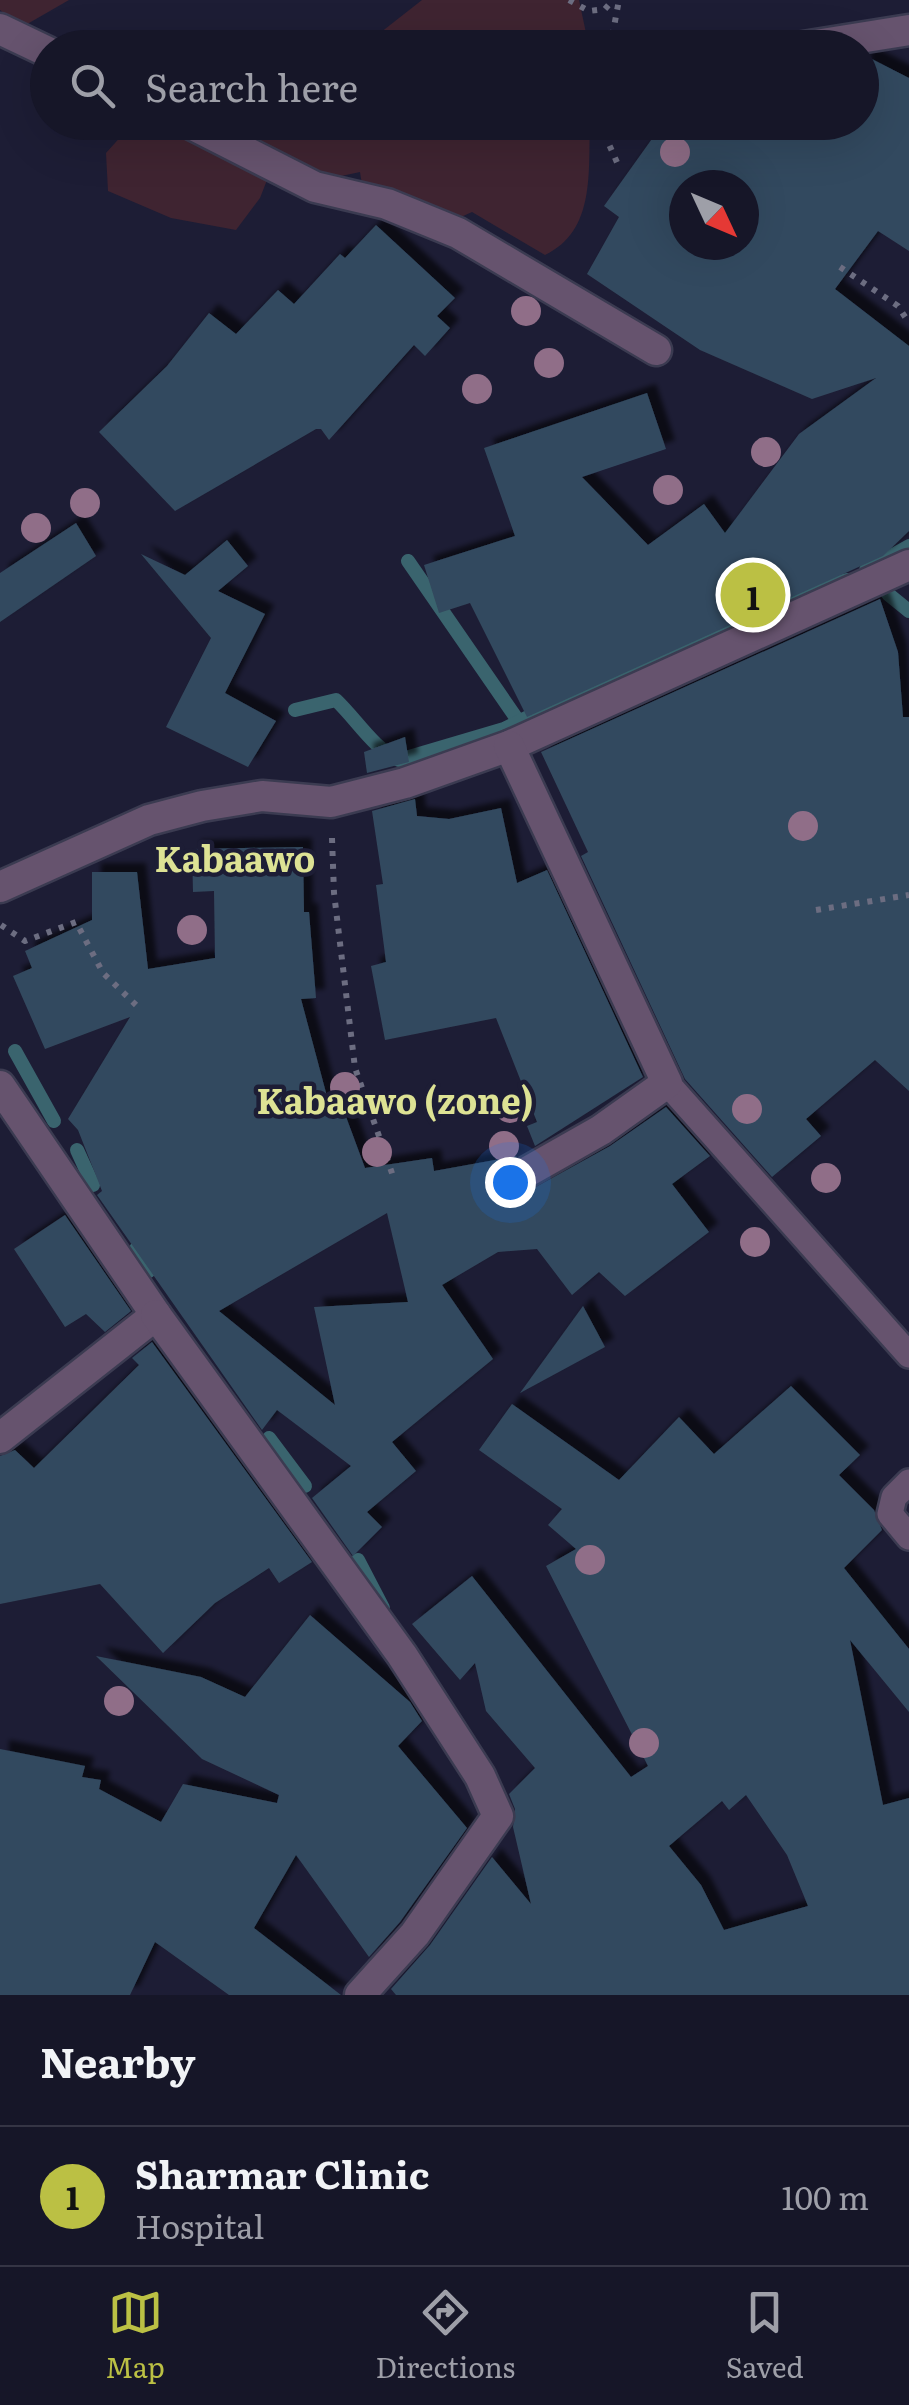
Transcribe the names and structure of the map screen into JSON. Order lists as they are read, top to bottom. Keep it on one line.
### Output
{"districts":["Kabaawo","Kabaawo (zone)"],"north":"bottom right","page":{"search":"Search here","pins":"1","heading":"Nearby","list":[{"mark":"1","name":"Sharmar Clinic","note":"Hospital","value":"100 m"}],"nav":["Map","Directions","Saved"]}}
